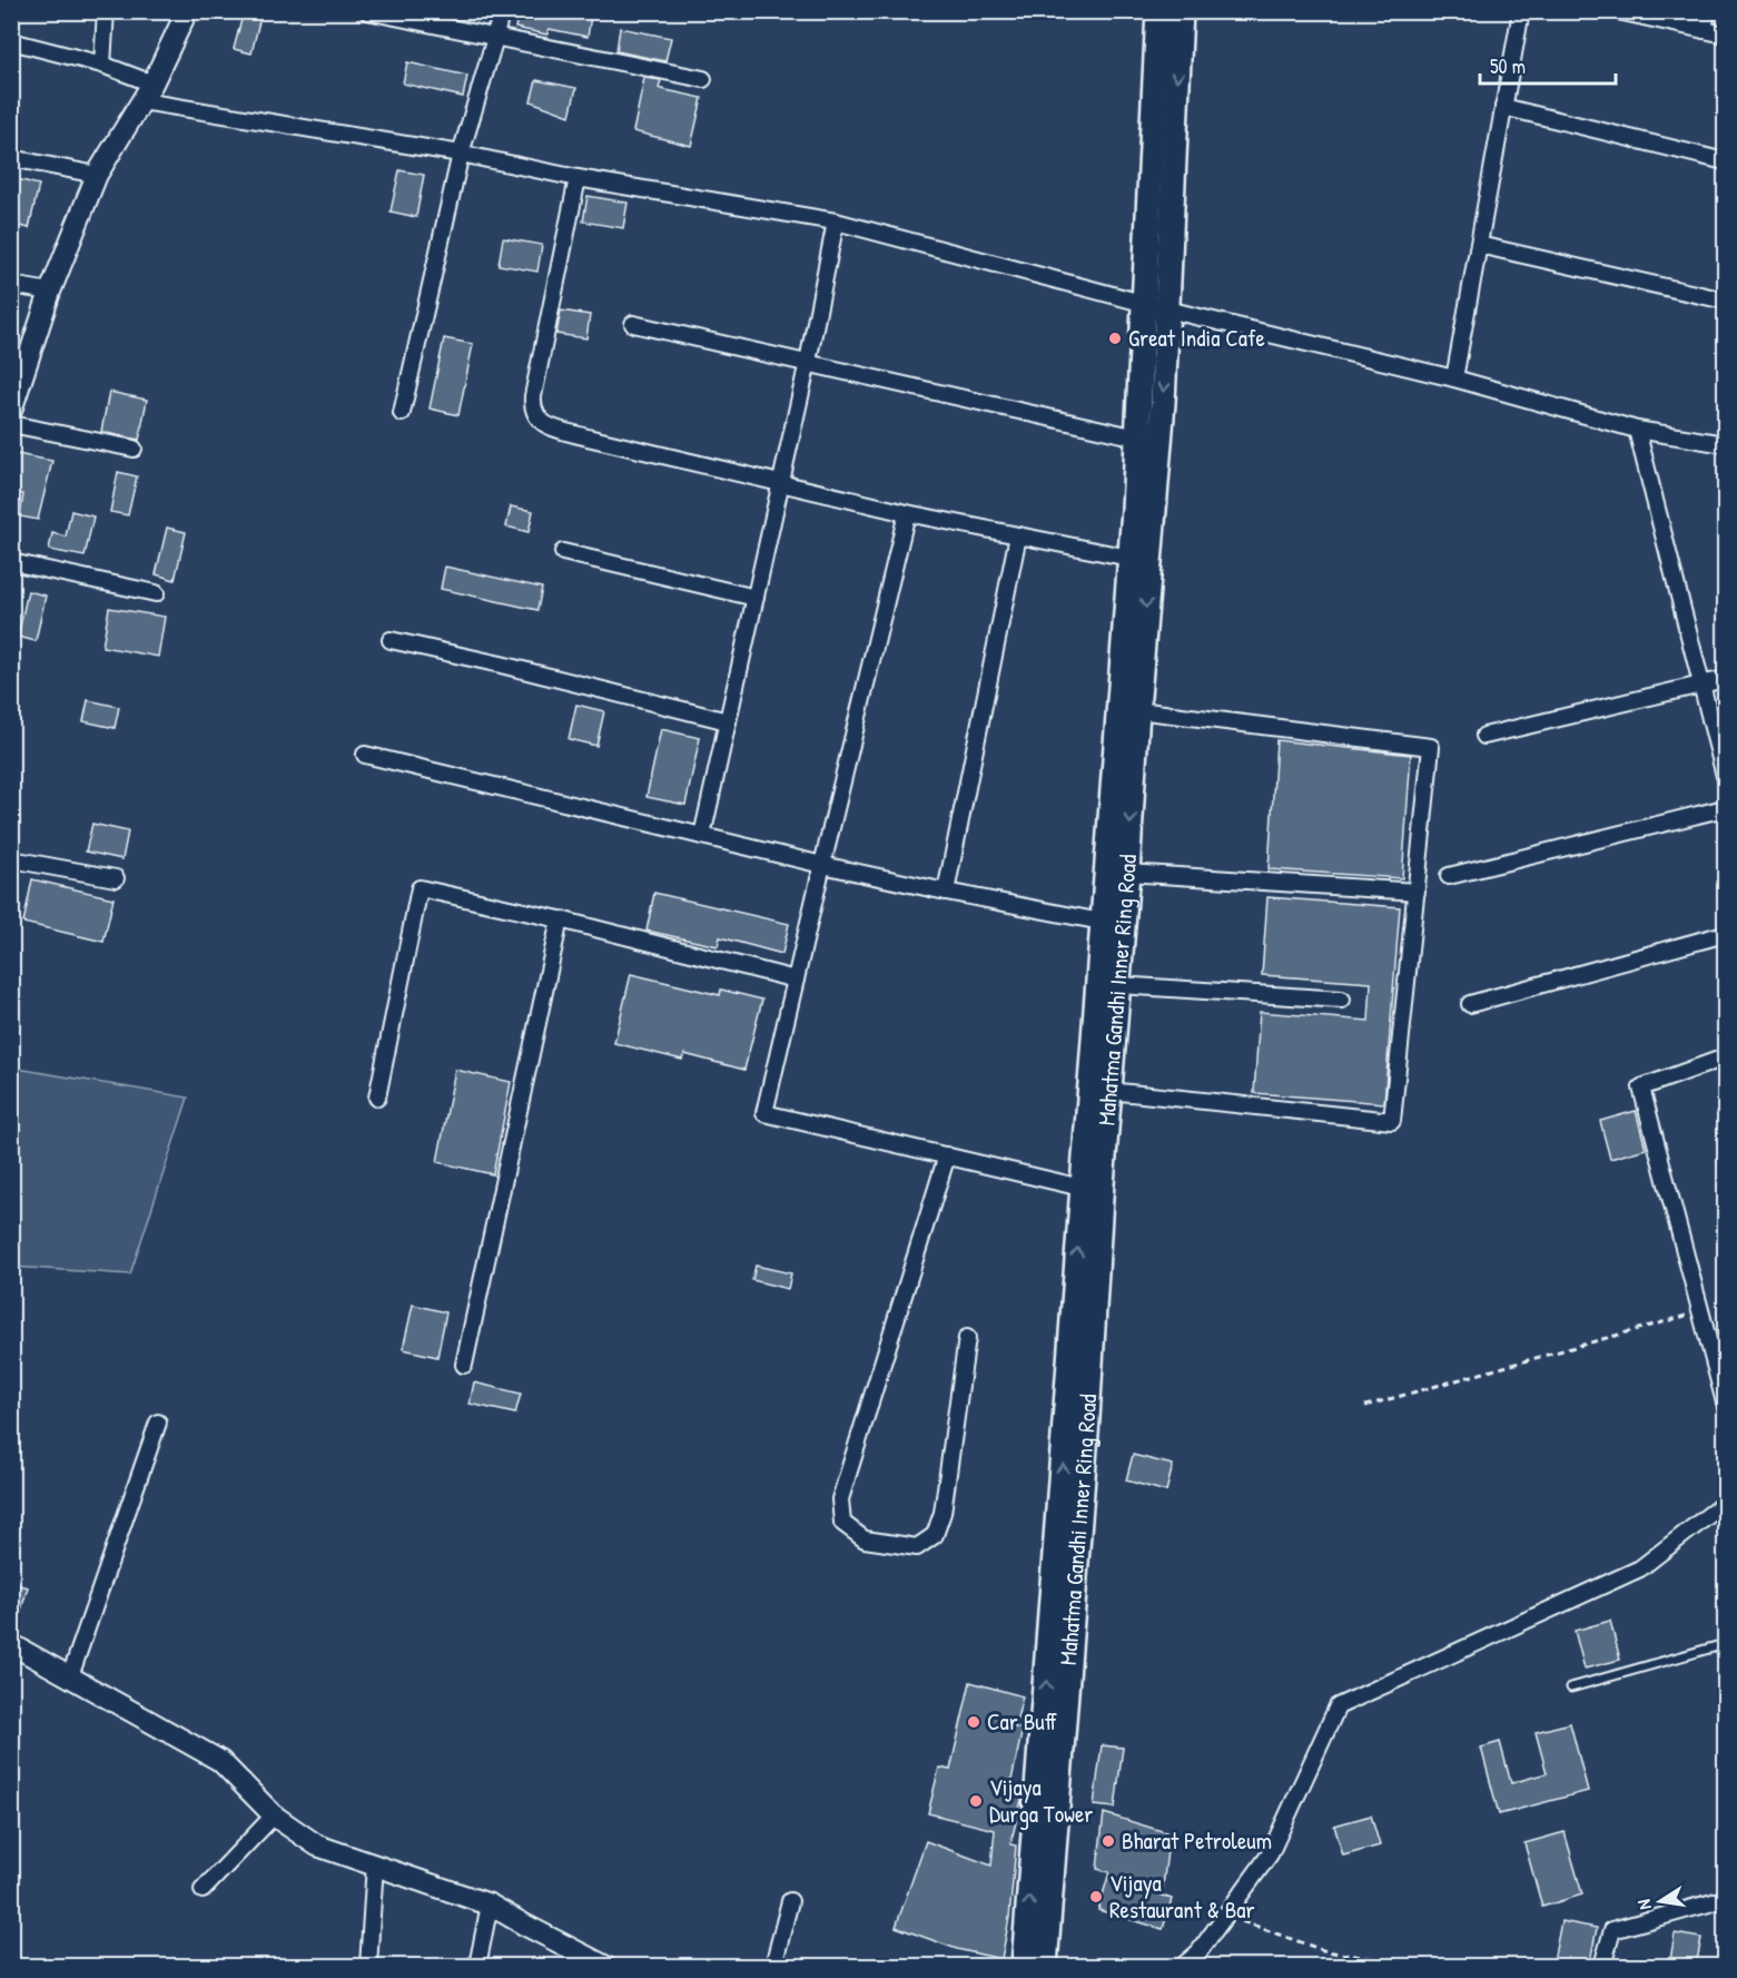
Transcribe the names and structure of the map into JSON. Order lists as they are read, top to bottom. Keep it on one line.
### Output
{"streets":{"main road":["Mahatma Gandhi Inner Ring Road"]},"places":["Great India Cafe","Car Buff","Vijaya Durga Tower","Bharat Petroleum","Vijaya Restaurant & Bar"],"scale_bar":"50 m","north":"left"}
